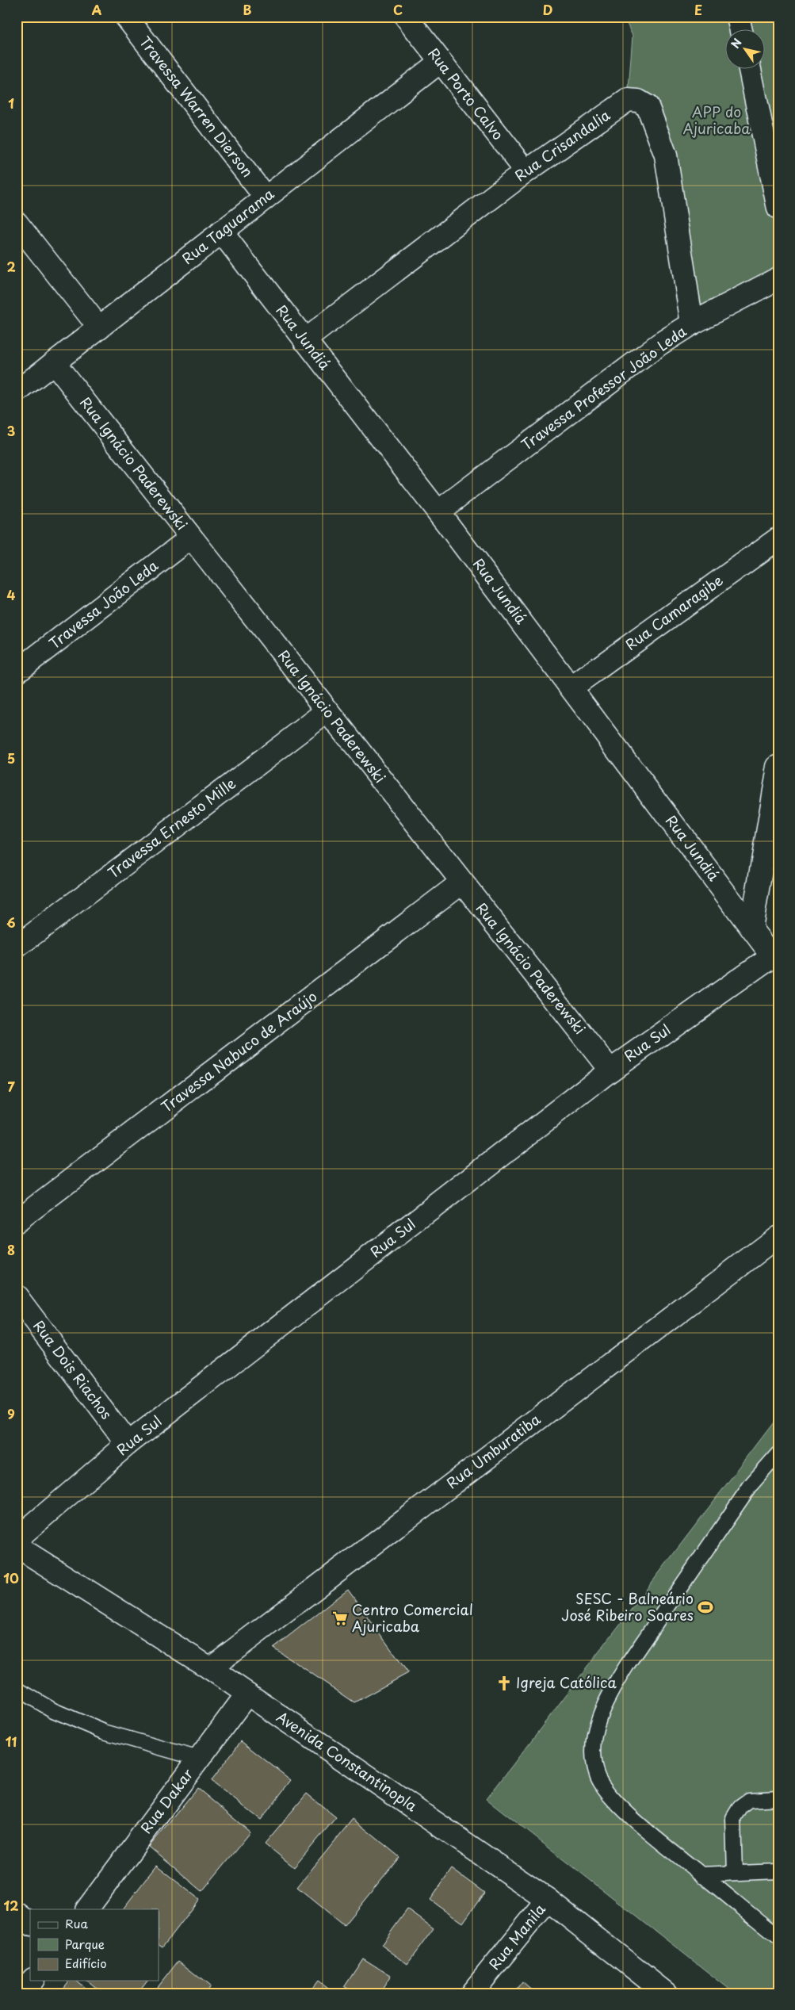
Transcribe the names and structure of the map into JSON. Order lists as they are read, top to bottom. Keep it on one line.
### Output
{"streets":{"street":["Rua Porto Calvo","Travessa Warren Dierson","Rua Crisandalia","Rua Taguarama","Rua Jundiá","Travessa Professor João Leda","Rua Ignácio Paderewski","Travessa João Leda","Rua Camaragibe","Travessa Ernesto Mille","Rua Sul","Travessa Nabuco de Araújo","Rua Dois Riachos","Rua Umburatiba","Avenida Constantinopla","Rua Dakar","Rua Manila"]},"crossings":[["Rua Porto Calvo","Rua Crisandalia"],["Rua Porto Calvo","Rua Taguarama"],["Travessa Warren Dierson","Rua Taguarama"],["Rua Crisandalia","Rua Jundiá"],["Rua Crisandalia","Travessa Professor João Leda"],["Rua Taguarama","Rua Jundiá"],["Rua Taguarama","Rua Ignácio Paderewski"],["Rua Jundiá","Travessa Professor João Leda"],["Rua Jundiá","Rua Camaragibe"],["Rua Jundiá","Rua Sul"],["Rua Ignácio Paderewski","Travessa João Leda"],["Rua Ignácio Paderewski","Travessa Ernesto Mille"],["Rua Ignácio Paderewski","Rua Sul"],["Rua Ignácio Paderewski","Travessa Nabuco de Araújo"],["Rua Sul","Rua Dois Riachos"],["Rua Umburatiba","Avenida Constantinopla"],["Avenida Constantinopla","Rua Dakar"],["Avenida Constantinopla","Rua Manila"]],"parks":["APP do Ajuricaba"],"places":{"sports":["SESC - Balneário José Ribeiro Soares"],"supermarket":["Centro Comercial Ajuricaba"],"church":["Igreja Católica"]},"legend":["Rua","Parque","Edifício"],"north":"top left","grid":{"columns":["A","B","C","D","E"],"rows":["1","2","3","4","5","6","7","8","9","10","11","12"]}}
